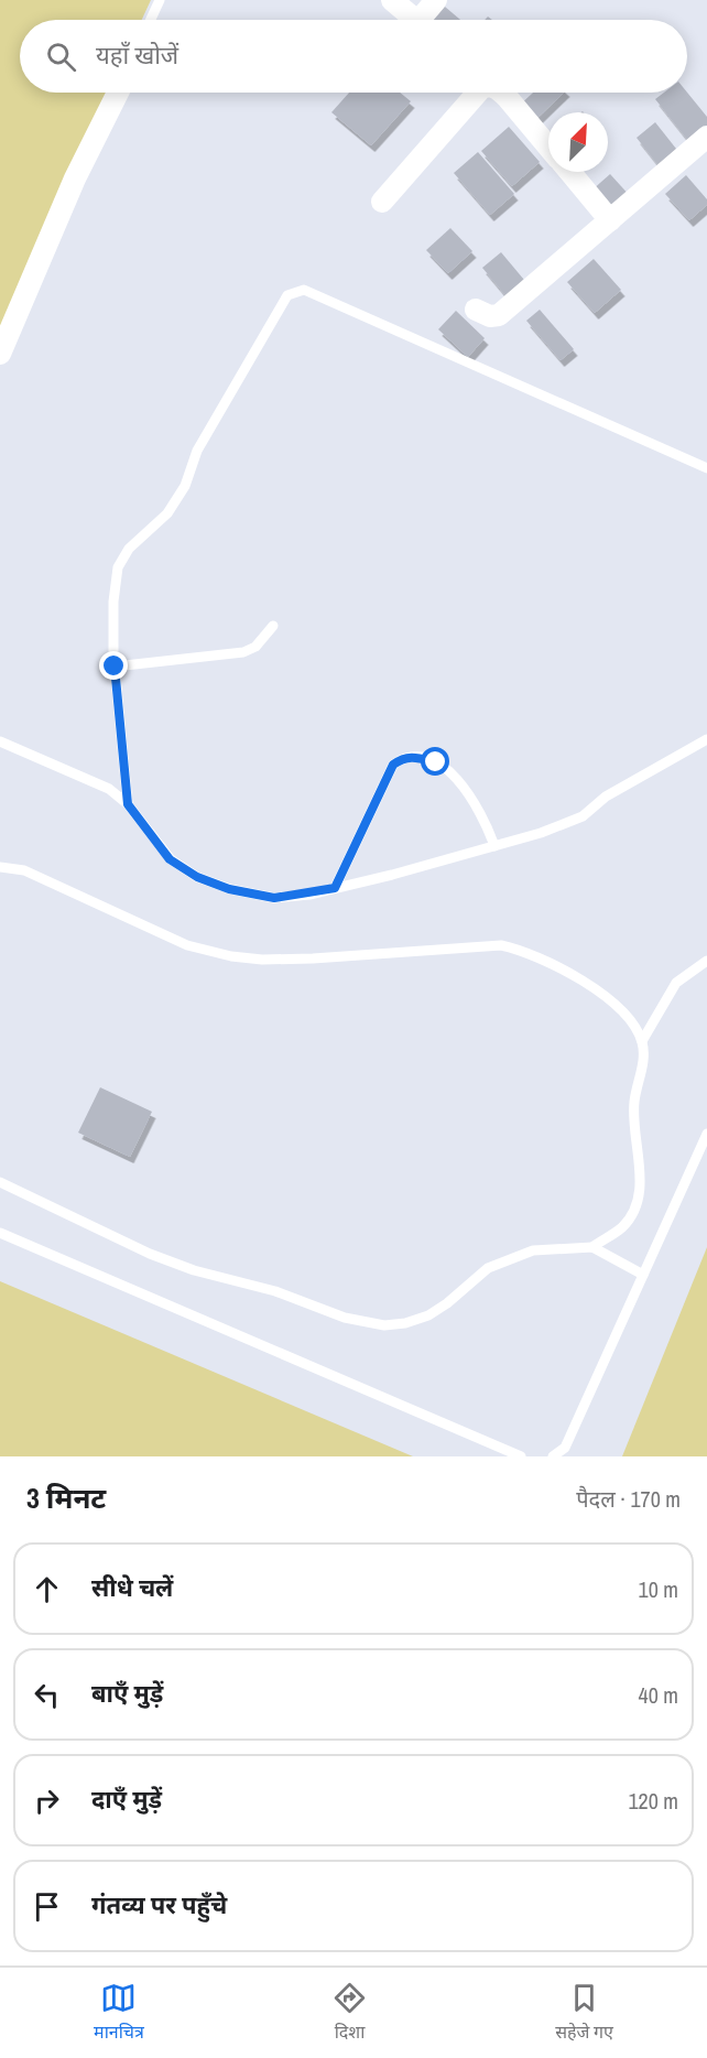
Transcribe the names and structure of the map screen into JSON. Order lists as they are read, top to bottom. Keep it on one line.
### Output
{"north":"top right","page":{"search":"यहाँ खोजें","heading":["3 मिनट","पैदल · 170 m"],"list":[["सीधे चलें","10 m"],["बाएँ मुड़ें","40 m"],["दाएँ मुड़ें","120 m"],"गंतव्य पर पहुँचे"],"nav":["मानचित्र","दिशा","सहेजे गए"]}}
